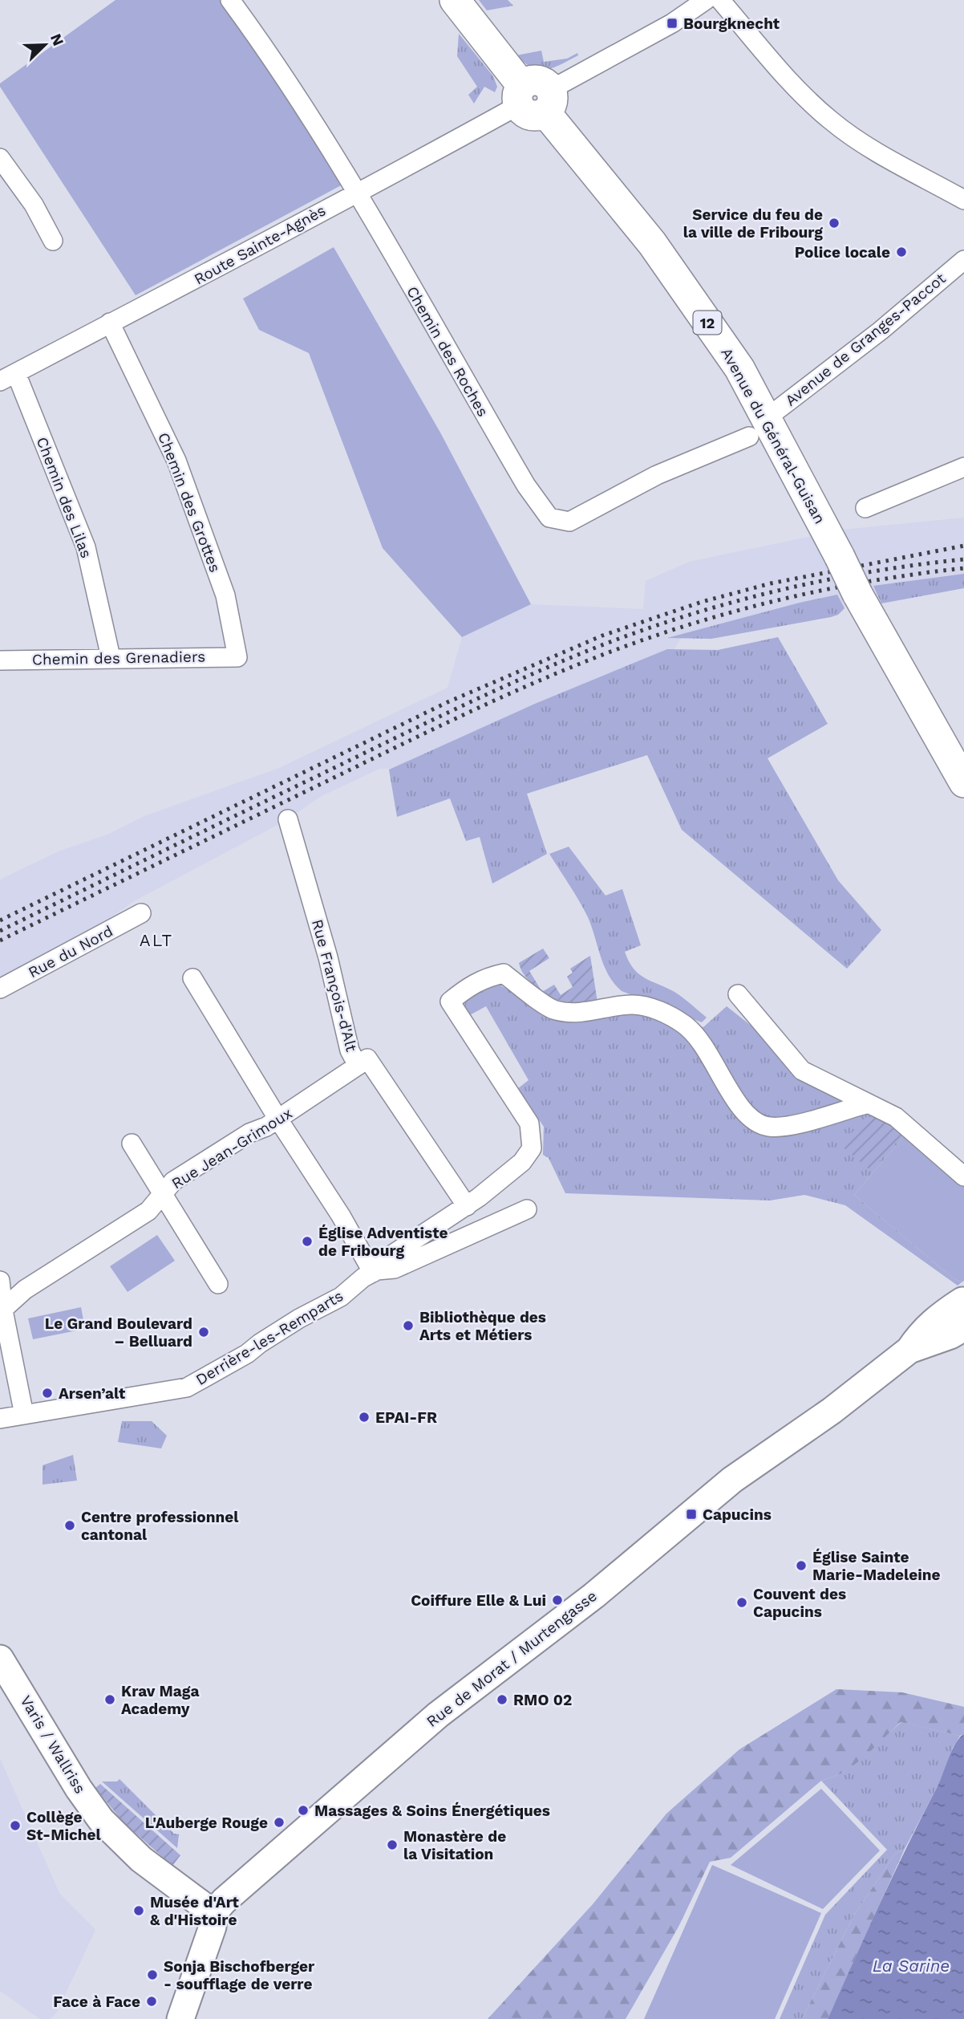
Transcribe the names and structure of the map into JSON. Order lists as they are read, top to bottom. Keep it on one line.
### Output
{"streets":{"main road":["12","Avenue du Général-Guisan","Rue de Morat / Murtengasse","Varis / Wallriss"],"street":["Route Sainte-Agnès","Avenue de Granges-Paccot","Chemin des Roches","Chemin des Lilas","Chemin des Grottes","Chemin des Grenadiers","Rue du Nord","Rue François-d'Alt","Rue Jean-Grimoux","Derrière-les-Remparts"]},"crossings":[["Route Sainte-Agnès","Chemin des Roches"],["Route Sainte-Agnès","Avenue du Général-Guisan"],["Route Sainte-Agnès","Chemin des Lilas"],["Route Sainte-Agnès","Chemin des Grottes"],["Avenue de Granges-Paccot","Chemin des Roches"],["Avenue de Granges-Paccot","Avenue du Général-Guisan"],["Chemin des Roches","Avenue du Général-Guisan"],["Chemin des Lilas","Chemin des Grenadiers"],["Chemin des Grottes","Chemin des Grenadiers"],["Rue François-d'Alt","Rue Jean-Grimoux"],["Rue François-d'Alt","Derrière-les-Remparts"],["Rue de Morat / Murtengasse","Varis / Wallriss"]],"districts":["ALT"],"water":["La Sarine"],"places":{"transit":["Bourgknecht","Capucins"],"other":["Service du feu de la ville de Fribourg","Police locale","Église Adventiste de Fribourg","Bibliothèque des Arts et Métiers","Le Grand Boulevard – Belluard","Arsen’alt","EPAI-FR","Centre professionnel cantonal","Église Sainte Marie-Madeleine","Coiffure Elle & Lui","Couvent des Capucins","Krav Maga Academy","RMO 02","Massages & Soins Énergétiques","L'Auberge Rouge","Collège St-Michel","Monastère de la Visitation","Musée d'Art & d'Histoire","Sonja Bischofberger - soufflage de verre","Face à Face"]},"north":"top right"}
